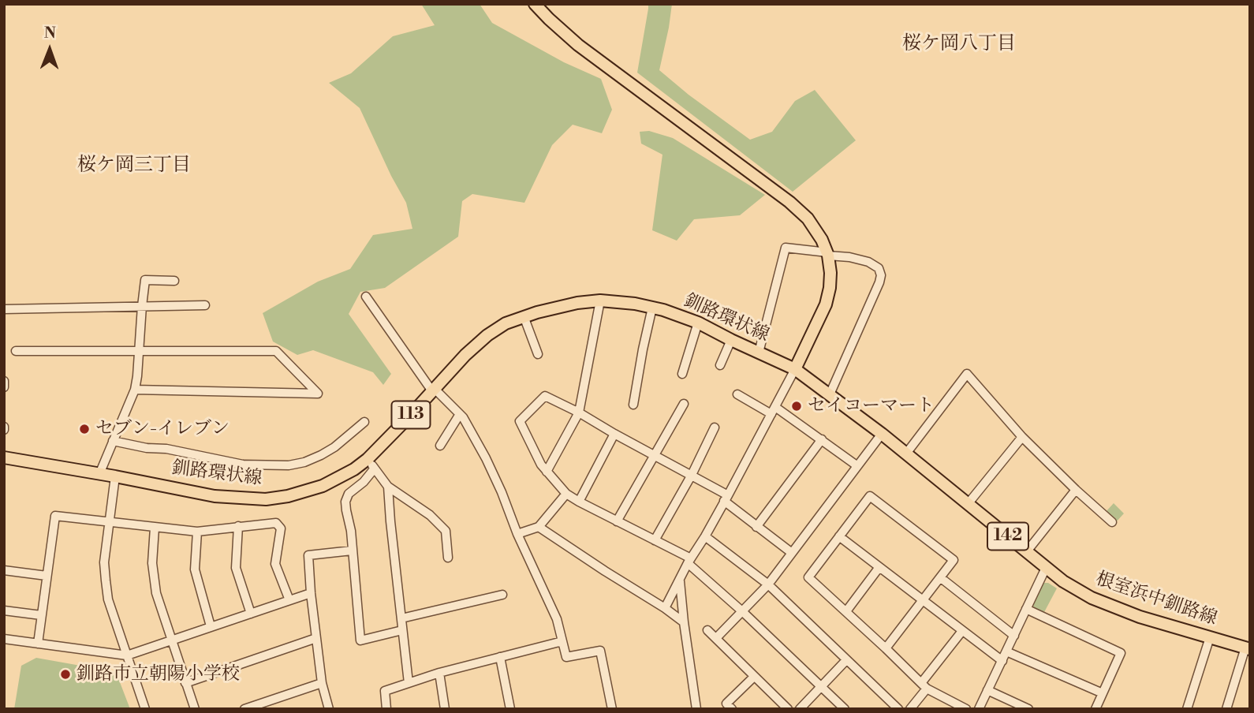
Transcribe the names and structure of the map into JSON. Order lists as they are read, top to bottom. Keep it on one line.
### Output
{"streets":{"main road":["釧路環状線","113","142","根室浜中釧路線"]},"crossings":[["釧路環状線","根室浜中釧路線"]],"districts":["桜ケ岡八丁目","桜ケ岡三丁目"],"places":["セイコーマート","セブン-イレブン","釧路市立朝陽小学校"],"north":"top"}
